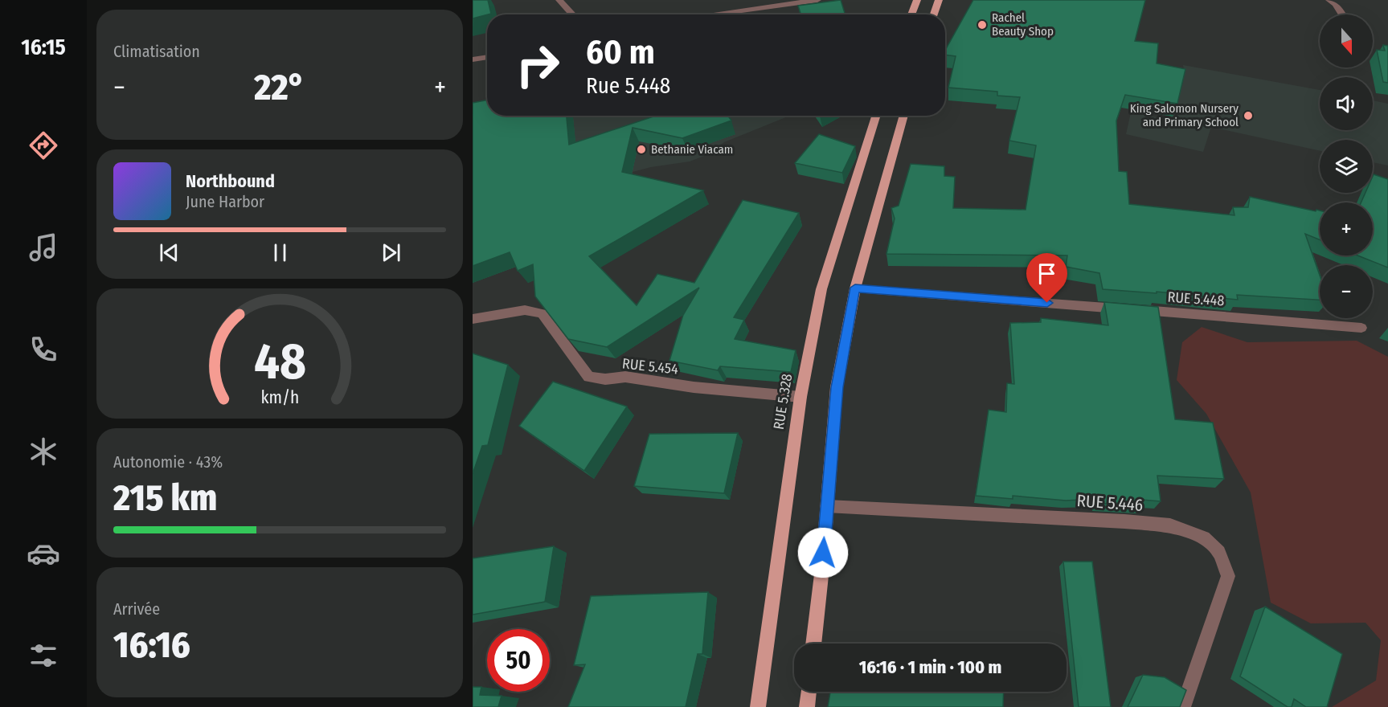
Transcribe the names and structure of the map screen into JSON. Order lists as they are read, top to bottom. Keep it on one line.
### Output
{"streets":{"main road":["RUE 5.328"],"street":["RUE 5.448","RUE 5.454","RUE 5.446"]},"crossings":[["RUE 5.454","RUE 5.328"]],"places":["Rachel Beauty Shop","King Salomon Nursery and Primary School","Bethanie Viacam"],"north":"bottom","page":{"tabs":"16:15","tile":["Climatisation",["Autonomie · 43%","215 km"],["Arrivée","16:16"]],"map_buttons":["+","−"],"turn":["60 m","Rue 5.448"],"heat":["−","22°","+"],"song":["Northbound","June Harbor"],"limit":"50","trip":"16:16 · 1 min · 100 m","gauge":["48","km/h"]}}
